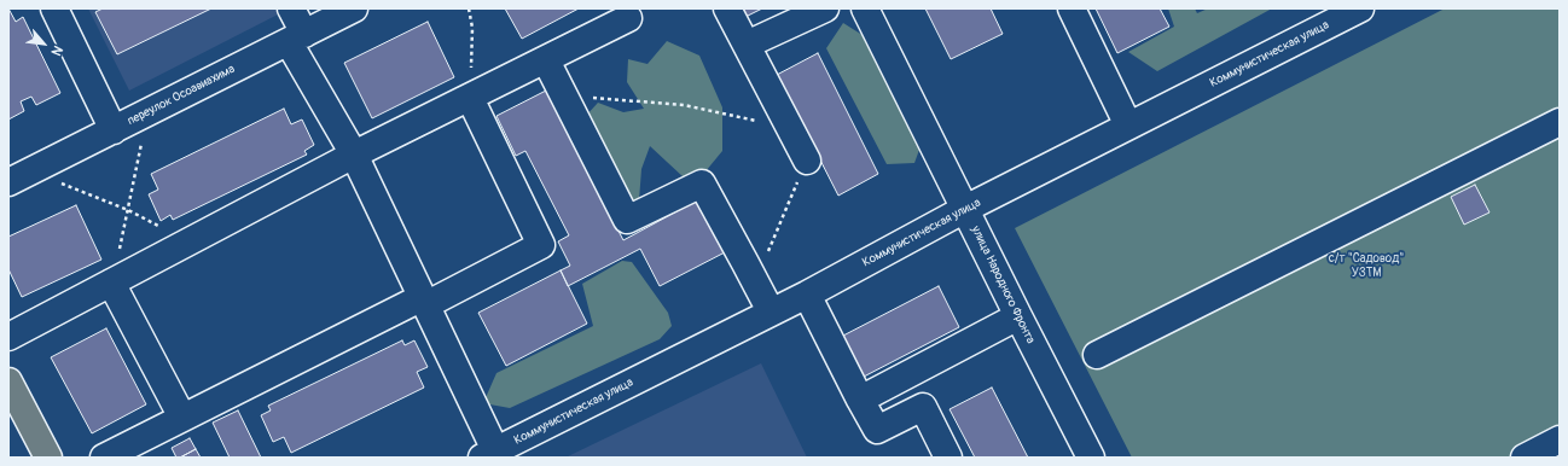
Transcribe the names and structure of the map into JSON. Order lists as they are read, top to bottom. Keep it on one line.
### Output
{"streets":{"street":["Коммунистическая улица","переулок Осоавиахима","улица Народного Фронта"]},"crossings":[["Коммунистическая улица","улица Народного Фронта"]],"parks":["с/т \"Садовод\" УЗТМ"],"north":"bottom right"}
